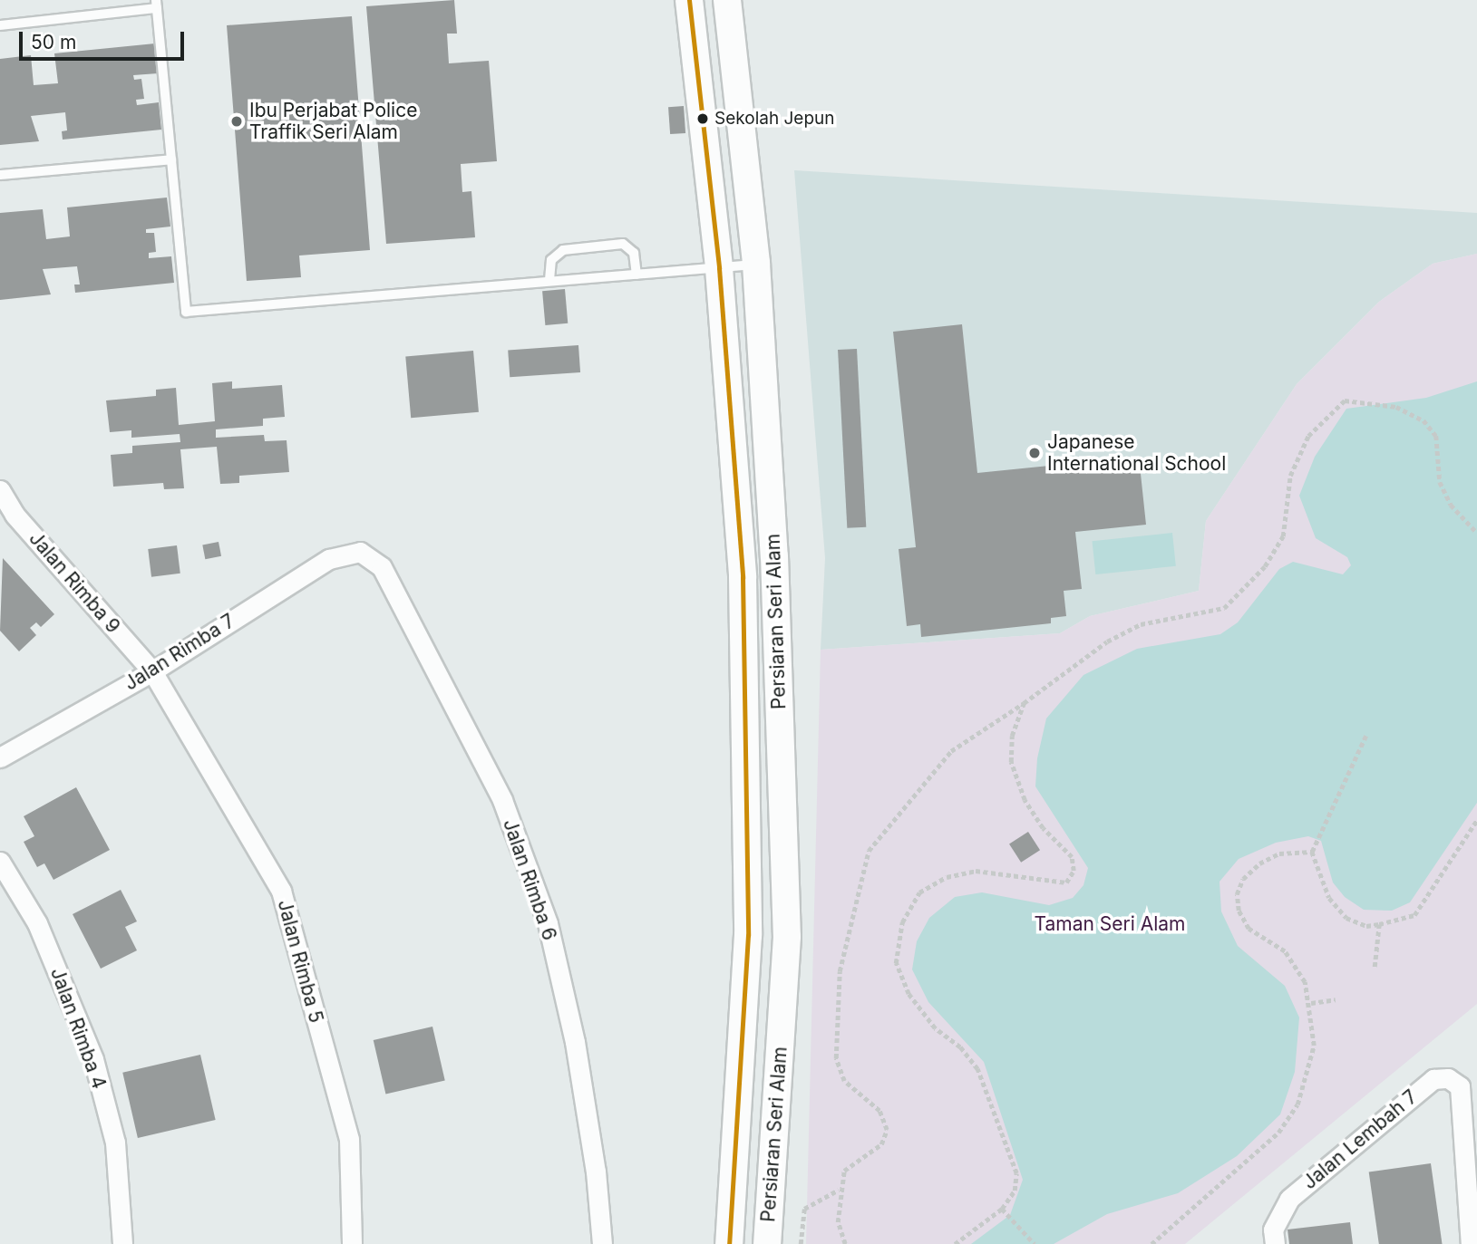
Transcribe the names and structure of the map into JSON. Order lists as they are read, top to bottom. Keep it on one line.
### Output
{"streets":{"street":["Jalan Rimba 9","Persiaran Seri Alam","Jalan Rimba 7","Jalan Rimba 6","Jalan Rimba 5","Jalan Rimba 4","Jalan Lembah 7"]},"crossings":[["Jalan Rimba 9","Jalan Rimba 7"],["Jalan Rimba 9","Jalan Rimba 5"],["Jalan Rimba 7","Jalan Rimba 6"],["Jalan Rimba 7","Jalan Rimba 5"]],"parks":["Taman Seri Alam"],"places":["Sekolah Jepun","Ibu Perjabat Police Traffik Seri Alam","Japanese International School"],"scale_bar":"50 m"}
